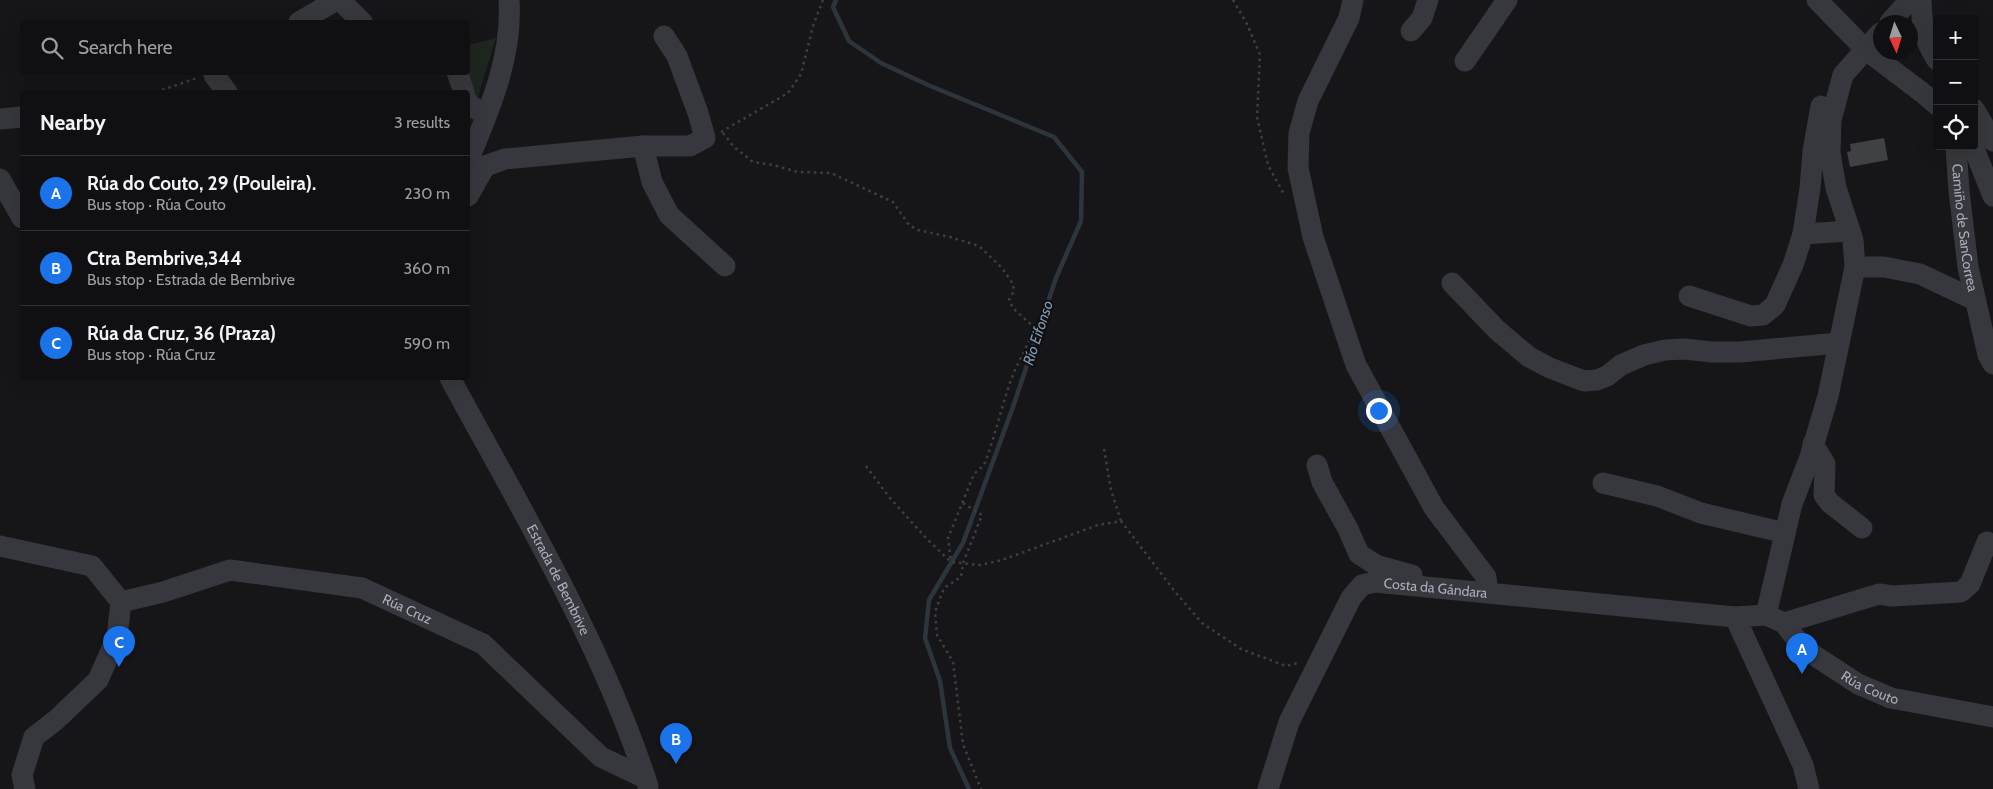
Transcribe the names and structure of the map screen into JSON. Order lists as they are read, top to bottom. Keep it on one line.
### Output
{"streets":{"street":["Camiño de SanCorrea","Estrada de Bembrive","Costa da Gándara","Rúa Cruz","Rúa Couto"]},"crossings":[["Estrada de Bembrive","Rúa Cruz"],["Costa da Gándara","Rúa Couto"]],"water":["Río Eifonso"],"north":"bottom","page":{"map_buttons":["+","−"],"search":"Search here","heading":["Nearby","3 results"],"list":[{"mark":"A","name":"Rúa do Couto, 29 (Pouleira).","note":"Bus stop · Rúa Couto","value":"230 m"},{"mark":"B","name":"Ctra Bembrive,344","note":"Bus stop · Estrada de Bembrive","value":"360 m"},{"mark":"C","name":"Rúa da Cruz, 36 (Praza)","note":"Bus stop · Rúa Cruz","value":"590 m"}],"pins":["C","A","B"]}}
